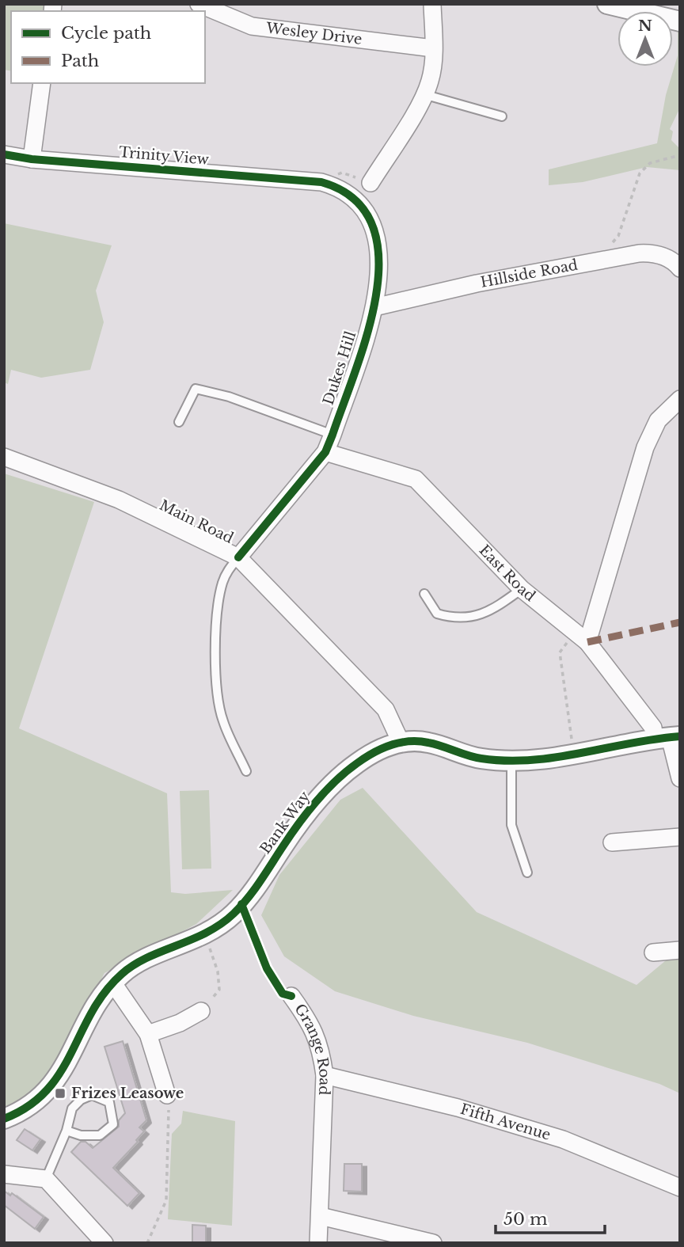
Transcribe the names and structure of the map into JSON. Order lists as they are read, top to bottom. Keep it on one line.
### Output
{"streets":{"street":["Wesley Drive","Trinity View","Hillside Road","Dukes Hill","Main Road","East Road","Bank Way","Grange Road","Fifth Avenue"]},"crossings":[["Trinity View","Dukes Hill"],["Hillside Road","Dukes Hill"],["Dukes Hill","Main Road"],["Dukes Hill","East Road"],["Main Road","Bank Way"],["East Road","Bank Way"],["Grange Road","Fifth Avenue"]],"places":{"transit":["Frizes Leasowe"]},"legend":["Cycle path","Path"],"scale_bar":"50 m","north":"top"}
